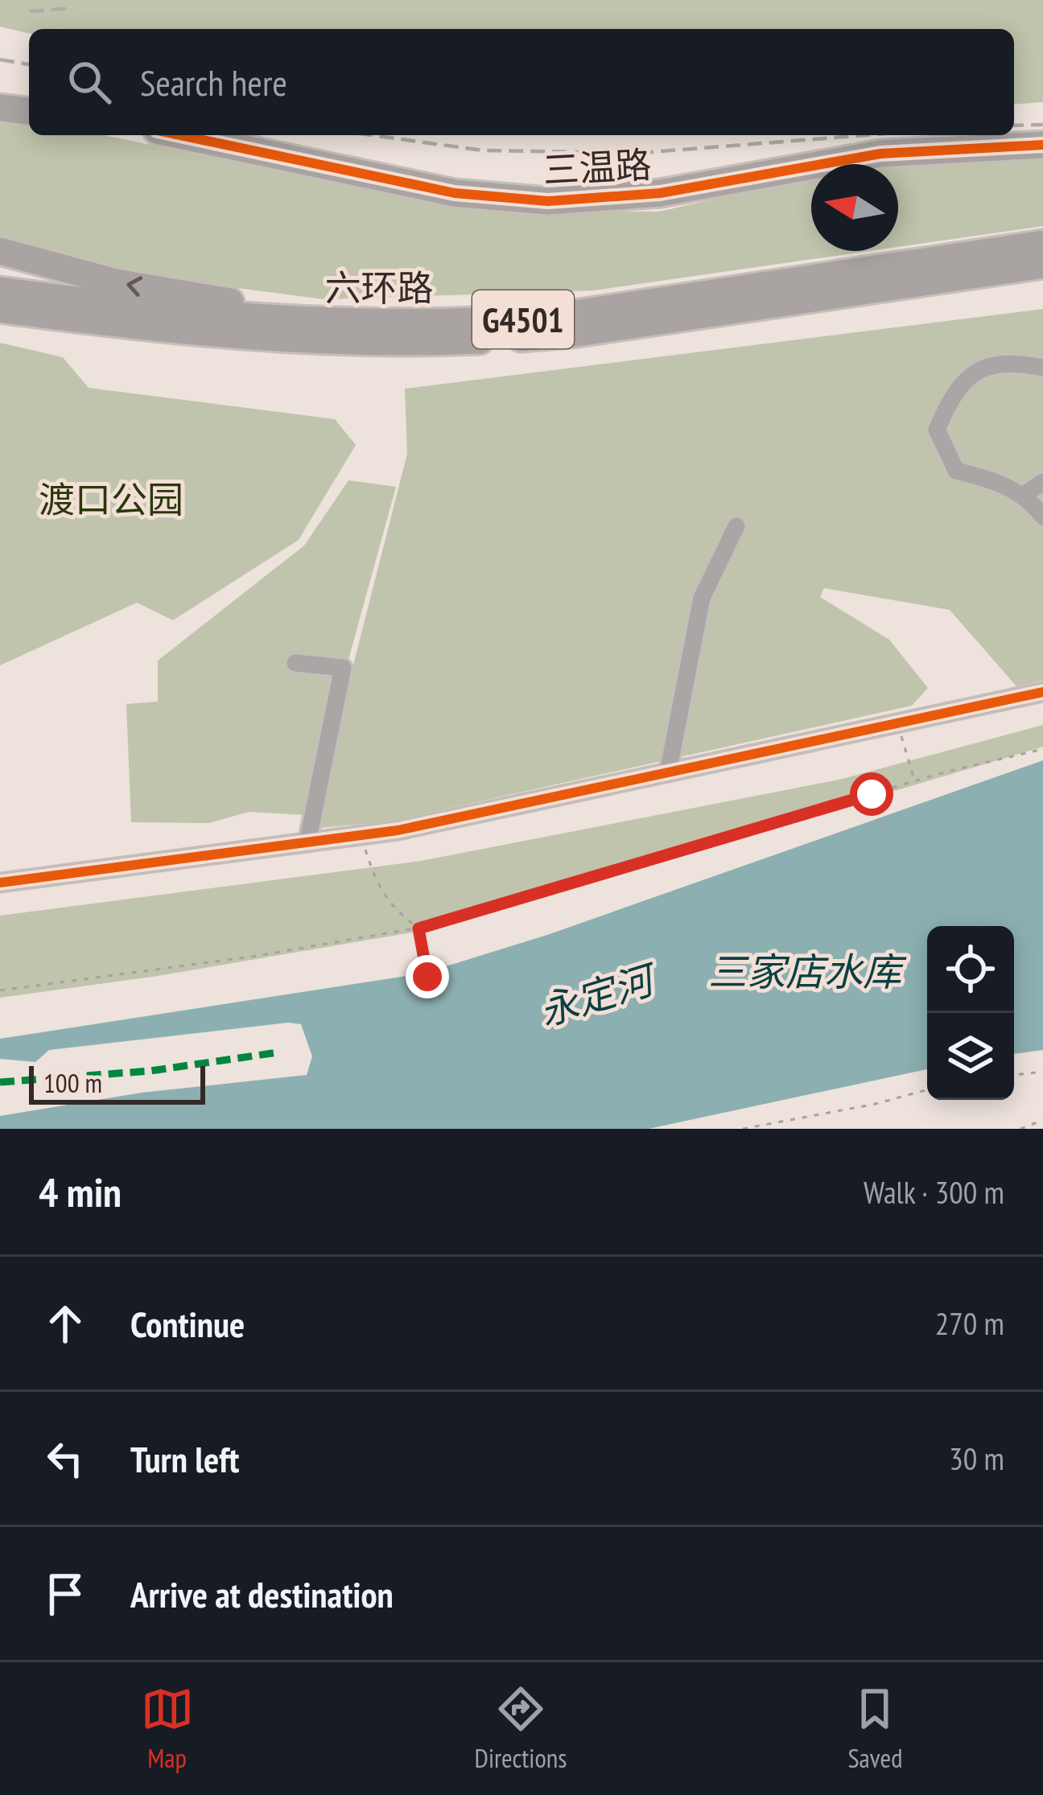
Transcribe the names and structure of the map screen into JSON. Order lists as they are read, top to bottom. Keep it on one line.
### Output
{"streets":{"highway":["三温路","六环路","G4501"]},"water":["三家店水库","永定河"],"parks":["渡口公园"],"scale_bar":"100 m","north":"left","page":{"search":"Search here","scale":"100 m","heading":["4 min","Walk · 300 m"],"list":[["Continue","270 m"],["Turn left","30 m"],"Arrive at destination"],"nav":["Map","Directions","Saved"]}}
